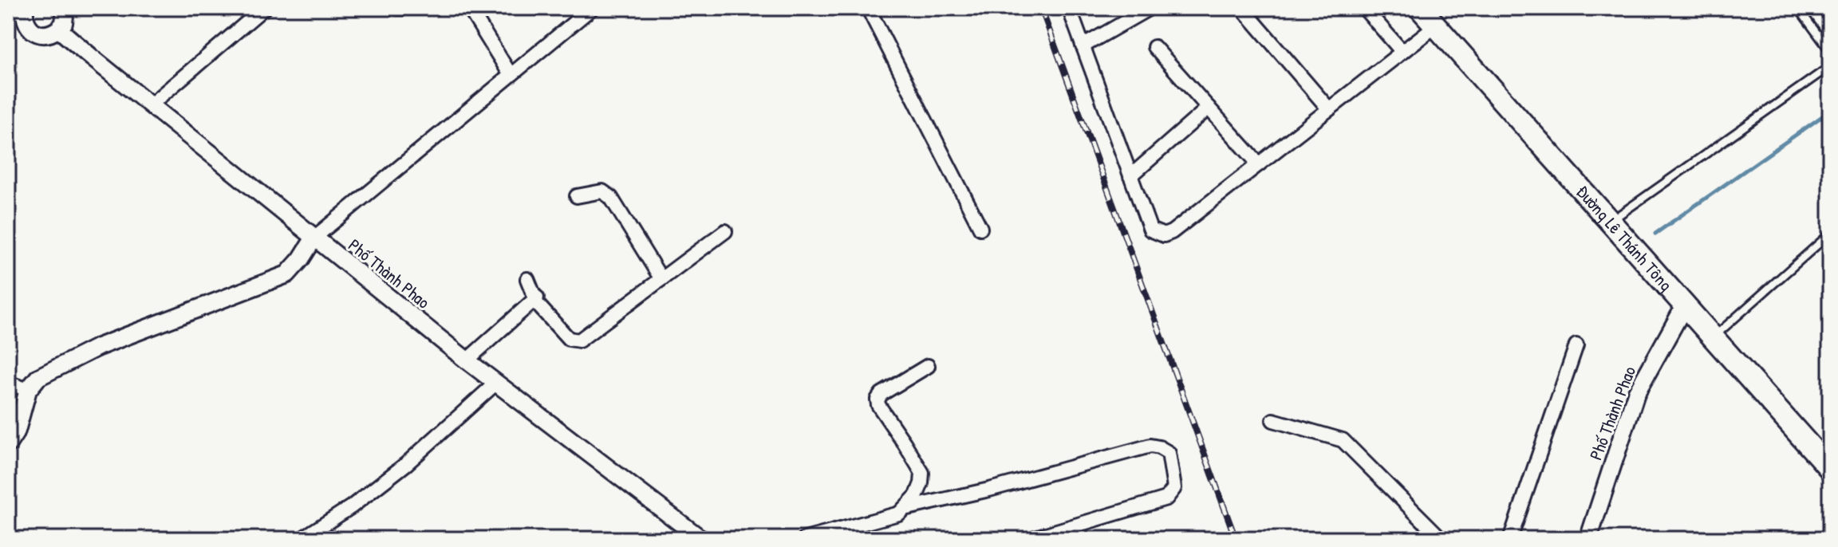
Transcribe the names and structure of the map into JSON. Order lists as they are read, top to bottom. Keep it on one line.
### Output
{"streets":{"highway":["Đường Lê Thánh Tông"],"street":["Phố Thành Phao"]},"crossings":[["Đường Lê Thánh Tông","Phố Thành Phao"]]}
